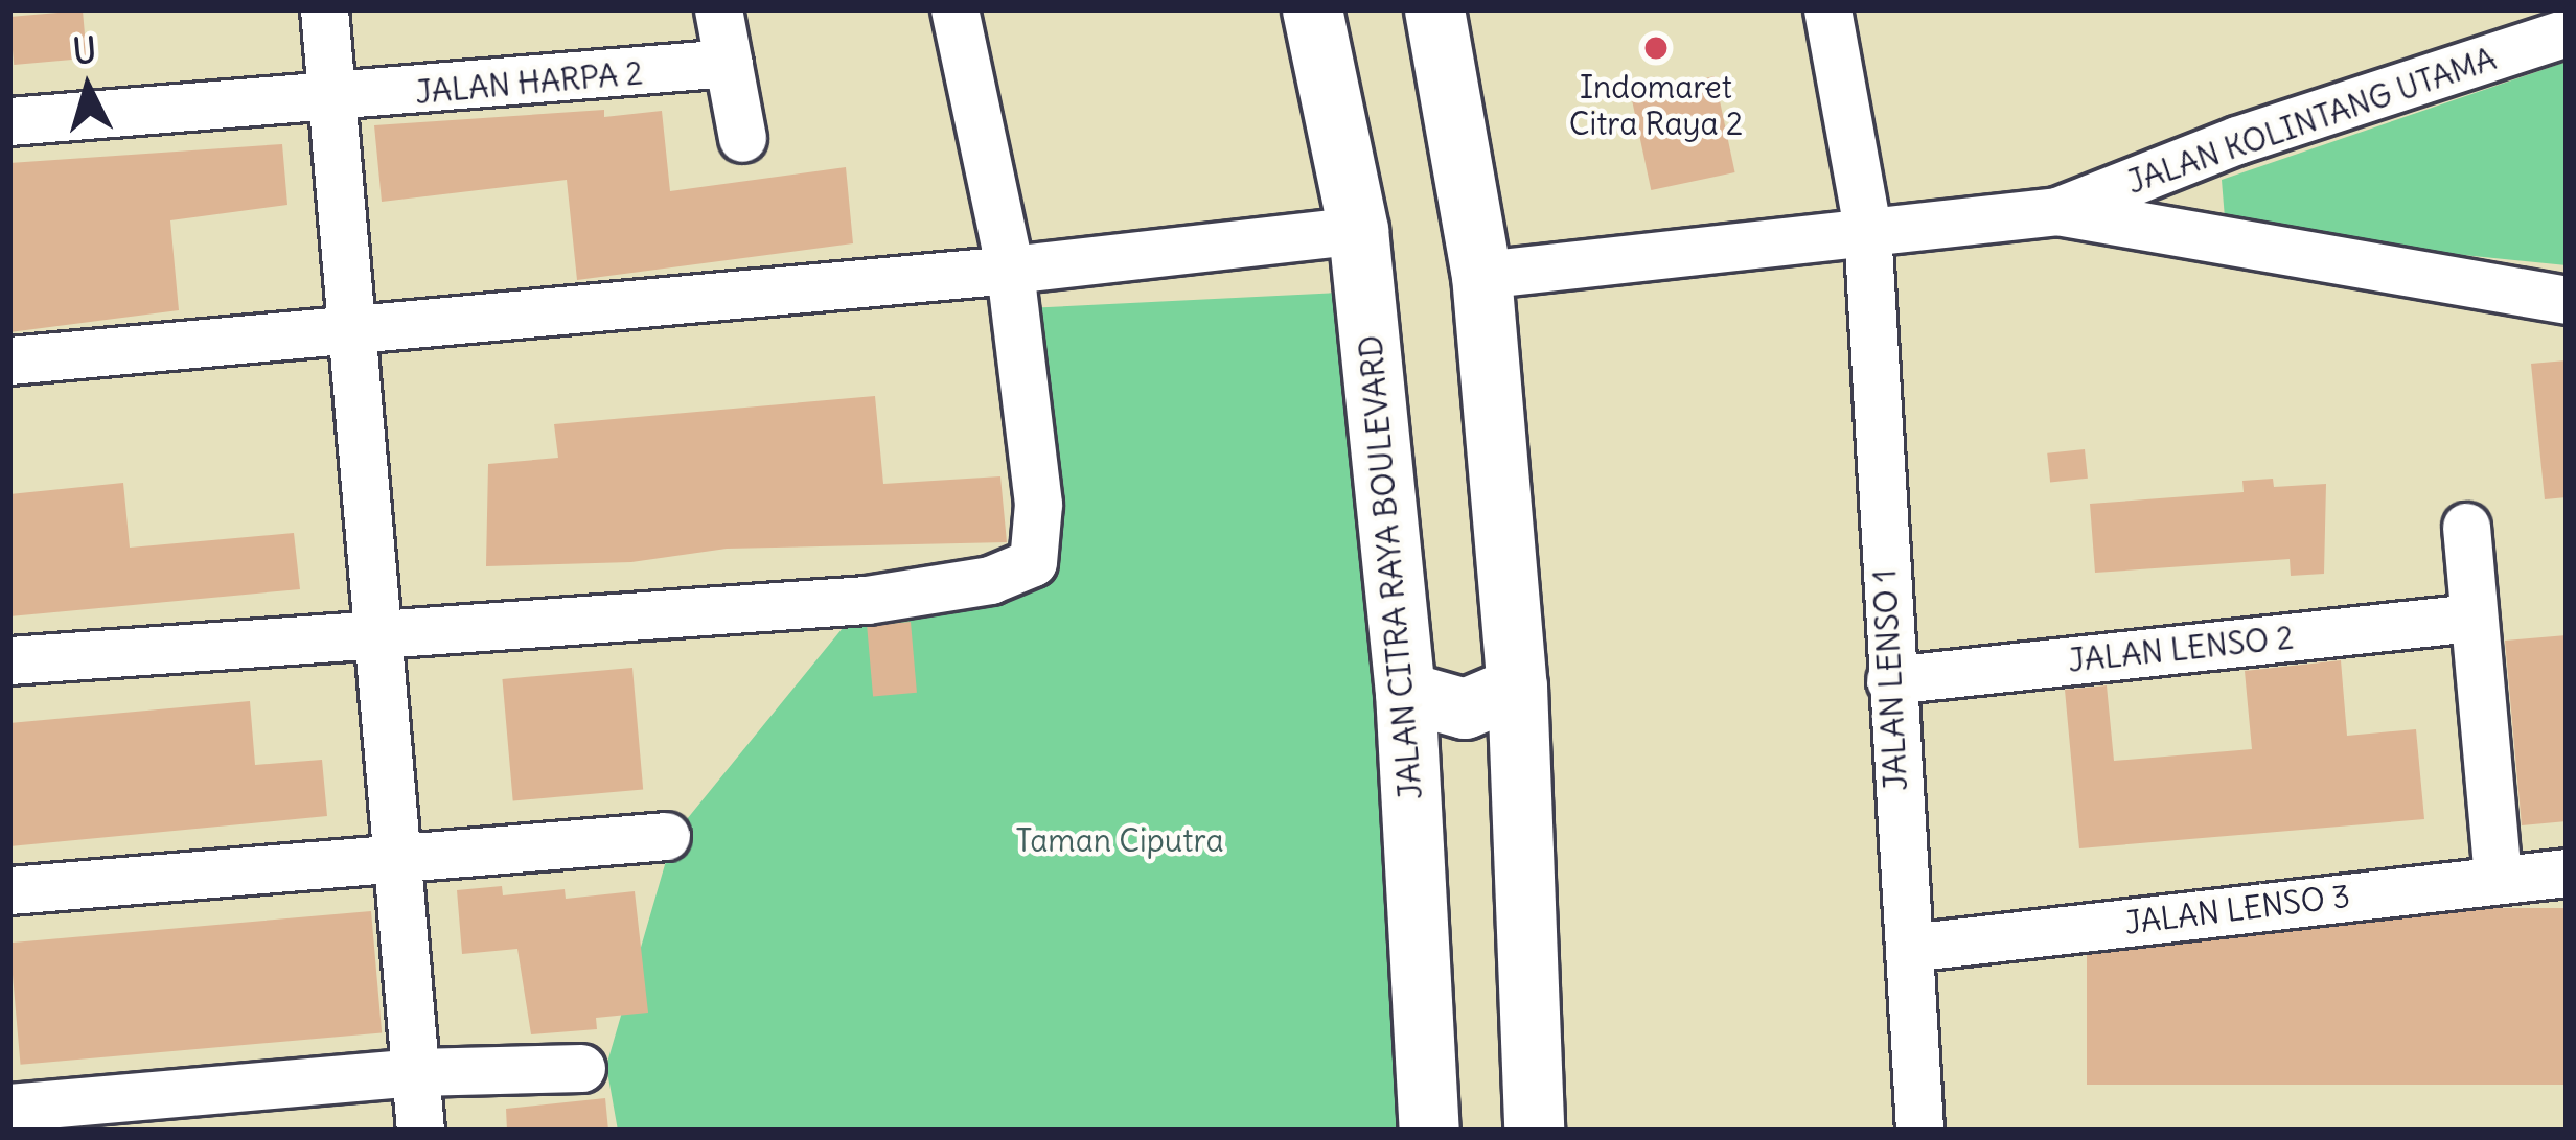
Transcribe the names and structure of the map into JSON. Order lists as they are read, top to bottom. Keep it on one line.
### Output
{"streets":{"main road":["JALAN CITRA RAYA BOULEVARD"],"street":["JALAN HARPA 2","JALAN KOLINTANG UTAMA","JALAN LENSO 2","JALAN LENSO 1","JALAN LENSO 3"]},"crossings":[["JALAN KOLINTANG UTAMA","JALAN LENSO 1"],["JALAN LENSO 2","JALAN LENSO 1"],["JALAN LENSO 1","JALAN LENSO 3"]],"parks":["Taman Ciputra"],"places":["Indomaret Citra Raya 2"],"north":"top"}
